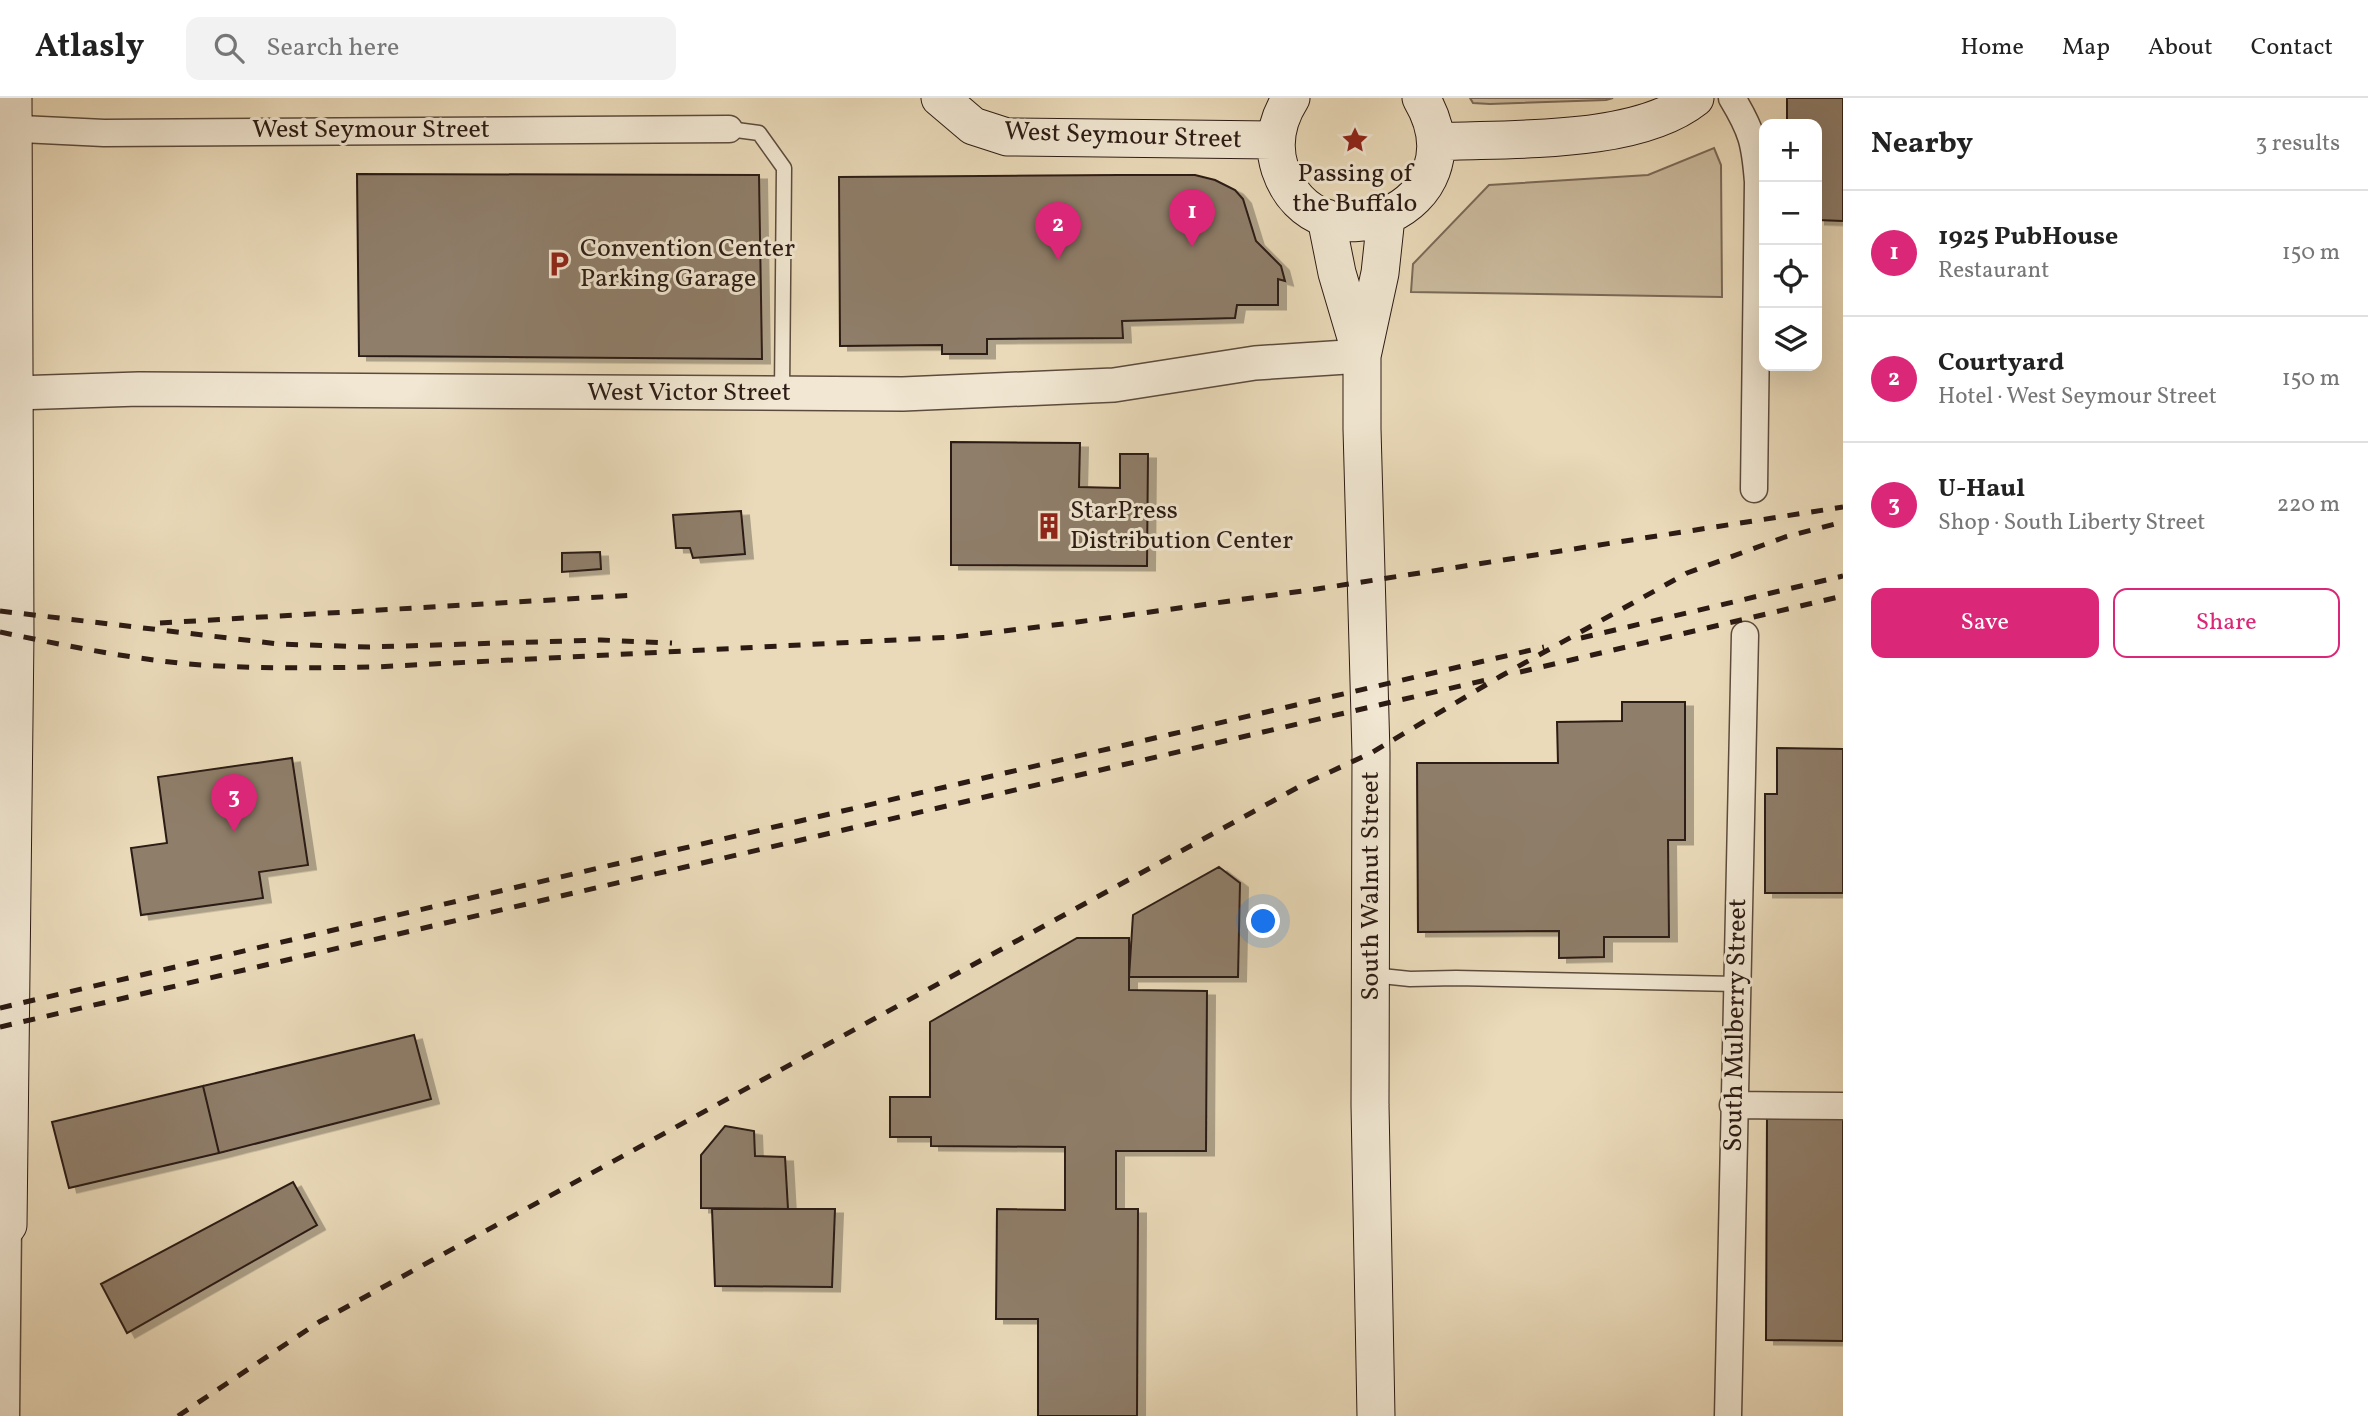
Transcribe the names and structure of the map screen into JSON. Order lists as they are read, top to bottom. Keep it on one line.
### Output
{"streets":{"main road":["West Seymour Street","South Walnut Street"],"street":["West Victor Street","South Mulberry Street"]},"crossings":[["West Victor Street","South Walnut Street"]],"places":{"place":["Passing of the Buffalo"],"parking":["Convention Center Parking Garage"],"building":["StarPress Distribution Center"]},"page":{"header":"Atlasly","search":"Search here","nav":["Home","Map","About","Contact"],"heading":["Nearby","3 results"],"map_buttons":["+","−"],"pins":["1","2","3"],"list":[{"mark":"1","name":"1925 PubHouse","note":"Restaurant","value":"150 m"},{"mark":"2","name":"Courtyard","note":"Hotel · West Seymour Street","value":"150 m"},{"mark":"3","name":"U-Haul","note":"Shop · South Liberty Street","value":"220 m"}],"buttons":["Save","Share"]}}
